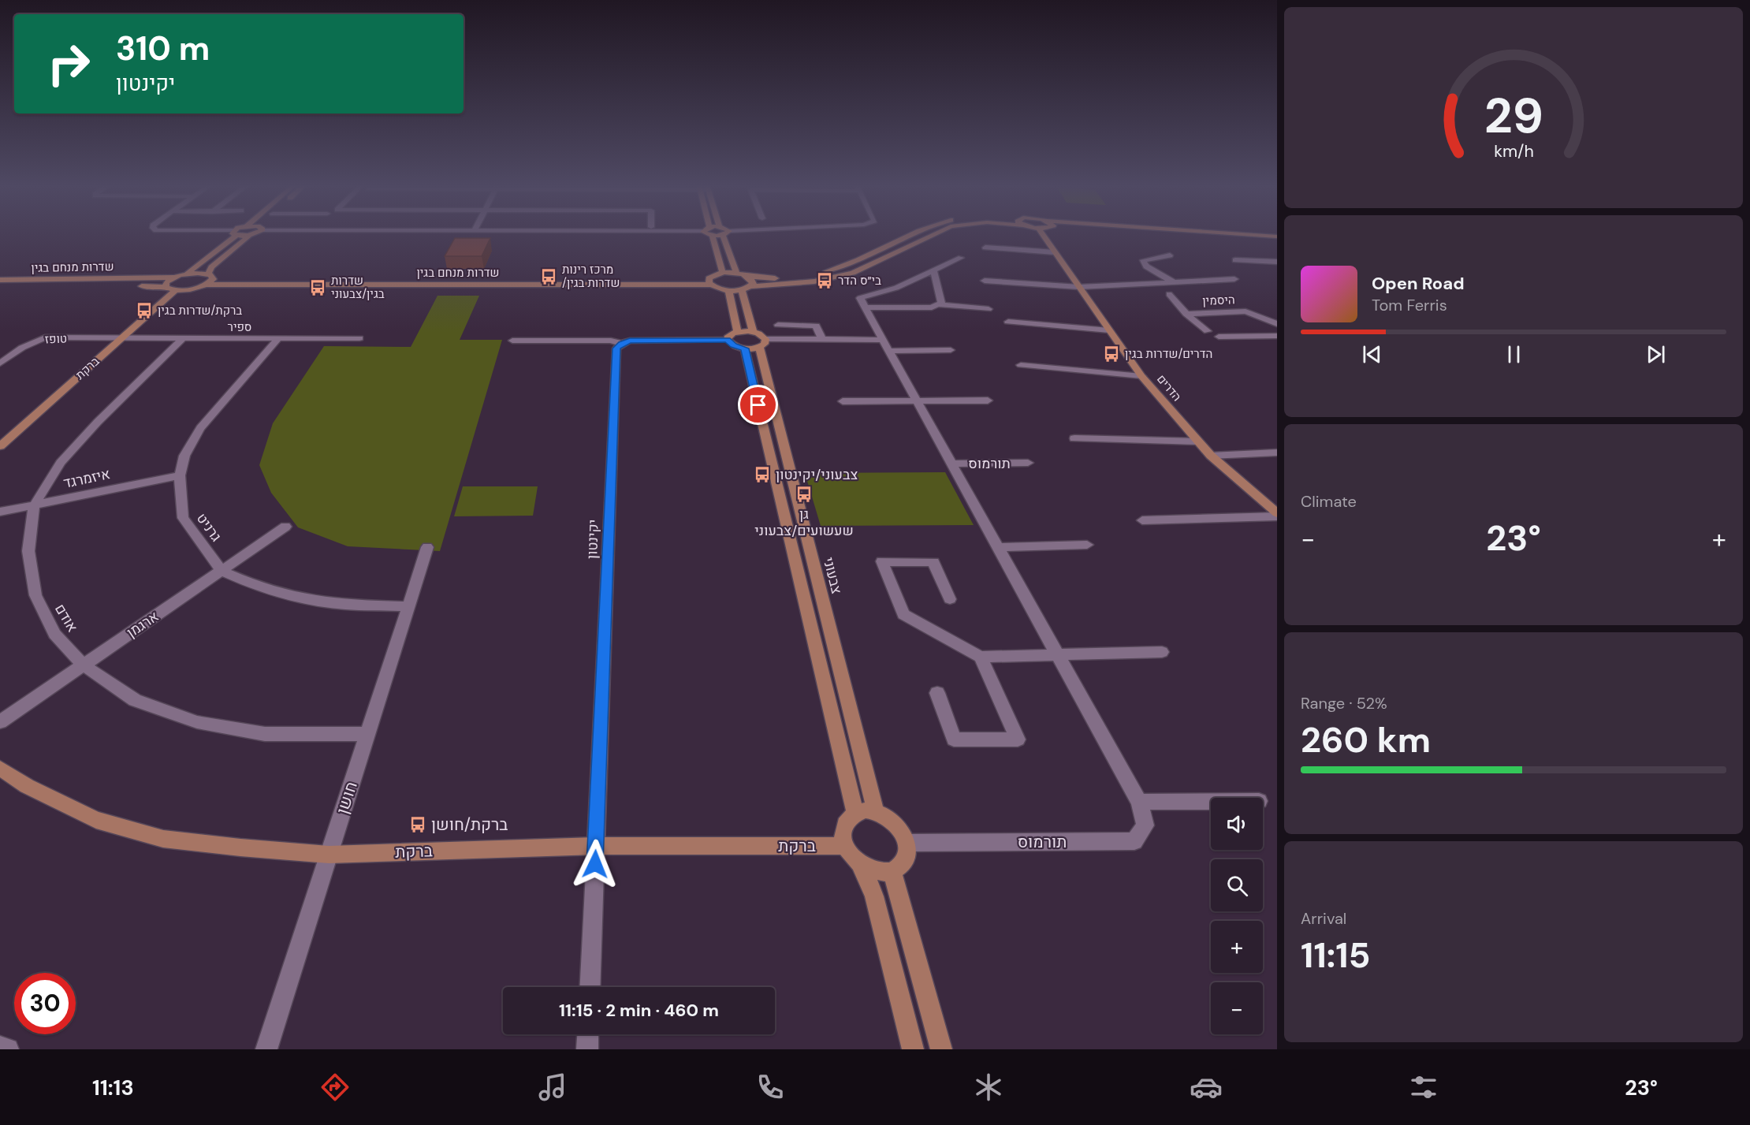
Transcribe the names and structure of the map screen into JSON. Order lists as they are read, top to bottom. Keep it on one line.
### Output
{"streets":{"street":["שדרות מנחם בגין","היסמין","ספיר","טופז","ברקת","הדרים","תורמוס","איזמרגד","גרניט","יקינטון","צבעוני","אודם","ארגמן","חושן"]},"crossings":[["שדרות מנחם בגין","ברקת"],["ספיר","טופז"],["ספיר","ברקת"],["ספיר","גרניט"],["ספיר","אודם"],["טופז","ברקת"],["ברקת","תורמוס"],["ברקת","יקינטון"],["ברקת","צבעוני"],["ברקת","חושן"],["תורמוס","צבעוני"],["איזמרגד","גרניט"],["איזמרגד","אודם"],["גרניט","ארגמן"],["גרניט","חושן"],["אודם","ארגמן"],["אודם","חושן"]],"places":{"bus stop":["מרכז רינות /שדרות בגין","בי״ס הדר","שדרות בגין/צבעוני","ברקת/שדרות בגין","הדרים/שדרות בגין","צבעוני/יקינטון","גן שעשועים/צבעוני","ברקת/חושן"]},"page":{"turn":["310 m","יקינטון"],"song":["Open Road","Tom Ferris"],"tile":["Climate",["Range · 52%","260 km"],["Arrival","11:15"]],"heat":["−","23°","+"],"map_buttons":["+","−"],"limit":"30","trip":"11:15 · 2 min · 460 m","tabs":["11:13","23°"],"gauge":["29","km/h"]}}
